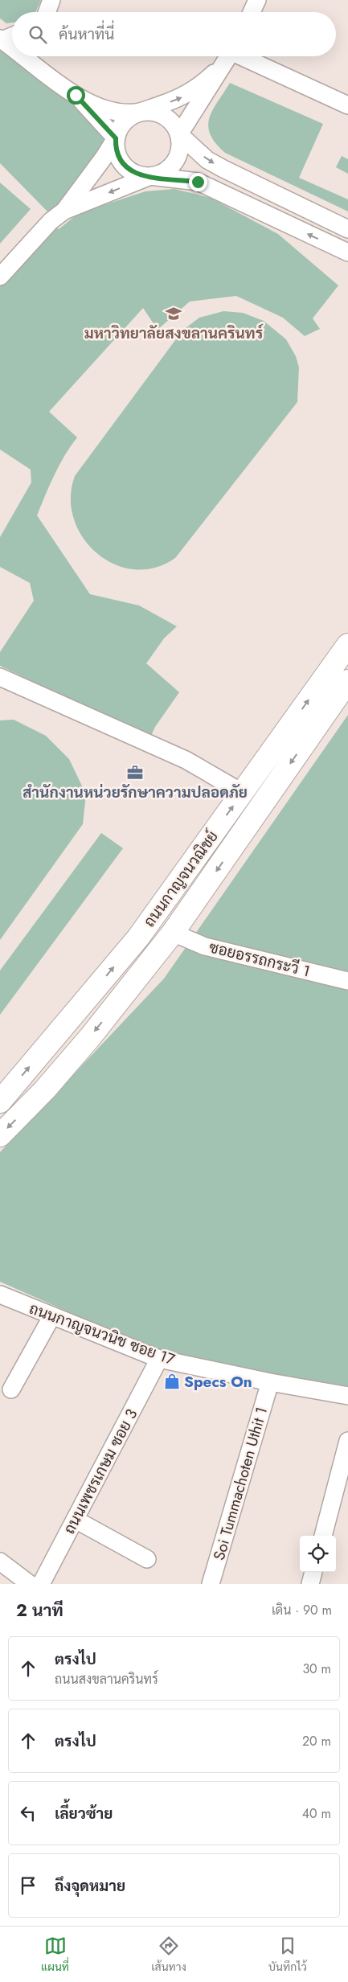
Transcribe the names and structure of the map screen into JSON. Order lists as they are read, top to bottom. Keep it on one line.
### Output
{"streets":{"main road":["ถนนกาญจนวณิชย์"],"street":["ซอยอรรถกระวี 1","ถนนกาญจนวนิช ซอย 17","ถนนเพชรเกษม ซอย 3","Soi Tummachoten Uthit 1"]},"crossings":[["ถนนกาญจนวณิชย์","ซอยอรรถกระวี 1"],["ถนนกาญจนวนิช ซอย 17","ถนนเพชรเกษม ซอย 3"],["ถนนกาญจนวนิช ซอย 17","Soi Tummachoten Uthit 1"]],"places":{"school or university":["มหาวิทยาลัยสงขลานครินทร์"],"office":["สำนักงานหน่วยรักษาความปลอดภัย"],"shop":["Specs On"]},"page":{"search":"ค้นหาที่นี่","heading":["2 นาที","เดิน · 90 m"],"list":[["ตรงไป","ถนนสงขลานครินทร์","30 m"],["ตรงไป","20 m"],["เลี้ยวซ้าย","40 m"],"ถึงจุดหมาย"],"nav":["แผนที่","เส้นทาง","บันทึกไว้"]}}
